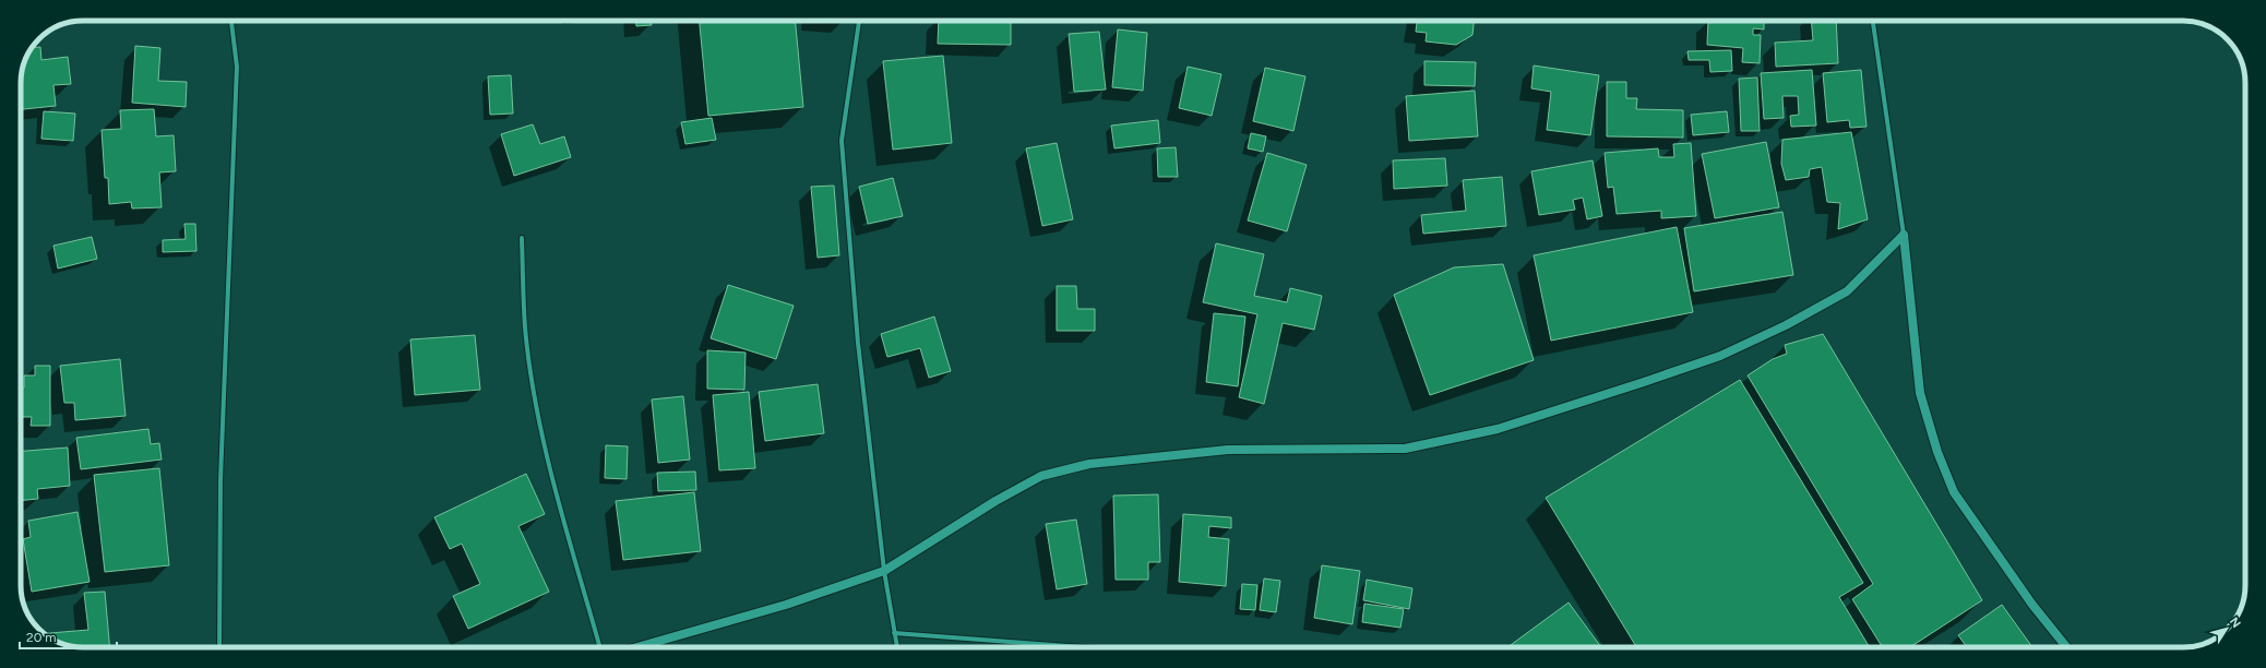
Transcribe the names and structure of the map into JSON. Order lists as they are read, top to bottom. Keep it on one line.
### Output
{"scale_bar":"20 m","north":"top right"}
